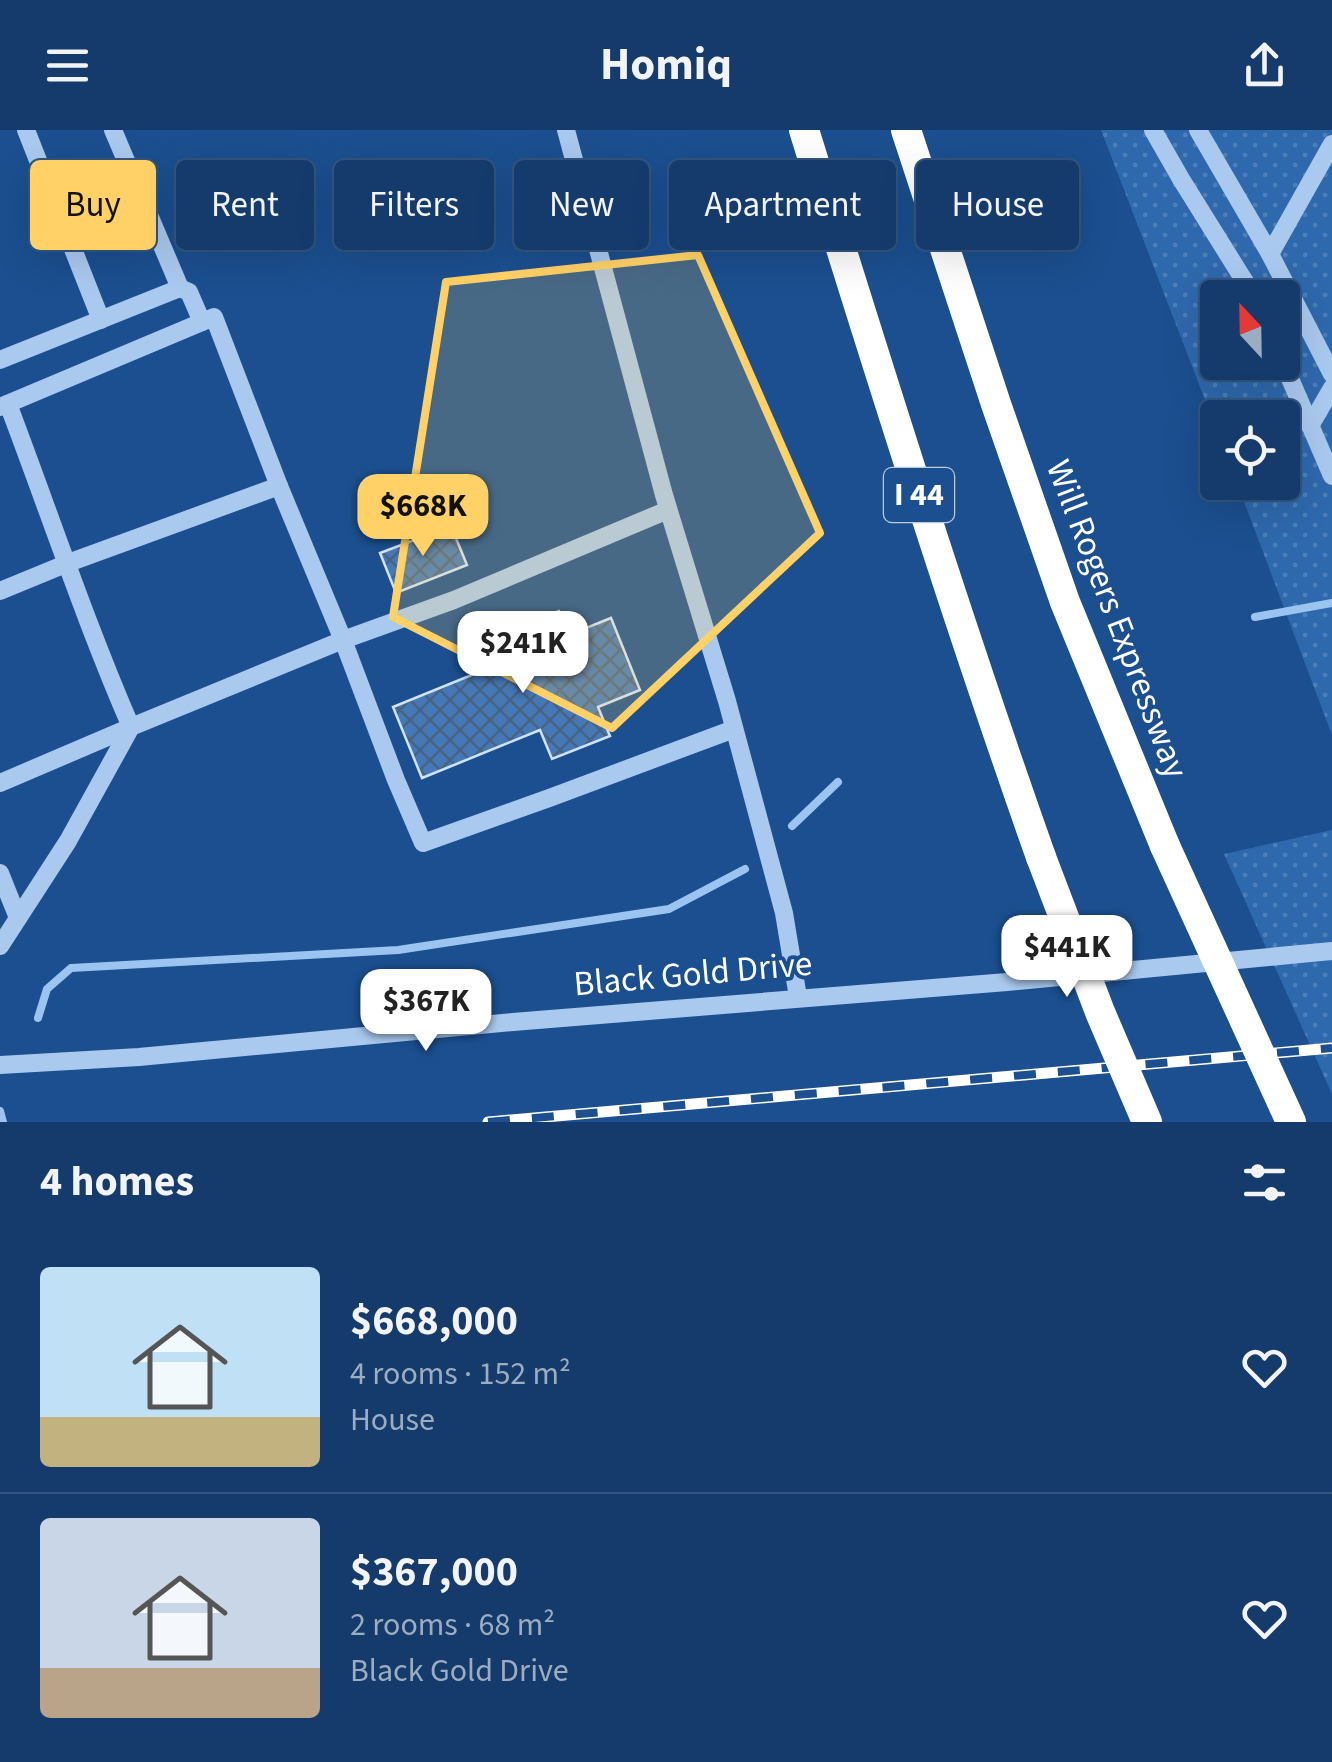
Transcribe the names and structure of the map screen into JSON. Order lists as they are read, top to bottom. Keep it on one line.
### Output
{"streets":{"highway":["I 44","Will Rogers Expressway"],"street":["Black Gold Drive"]},"north":"top","page":{"header":"Homiq","chip":["Buy","Rent","Filters","New","Apartment","House"],"price":["$668K","$241K","$441K","$367K"],"heading":"4 homes","list":[{"name":"$668,000","note":"4 rooms · 152 m² · House"},{"name":"$367,000","note":"2 rooms · 68 m² · Black Gold Drive"}]}}
